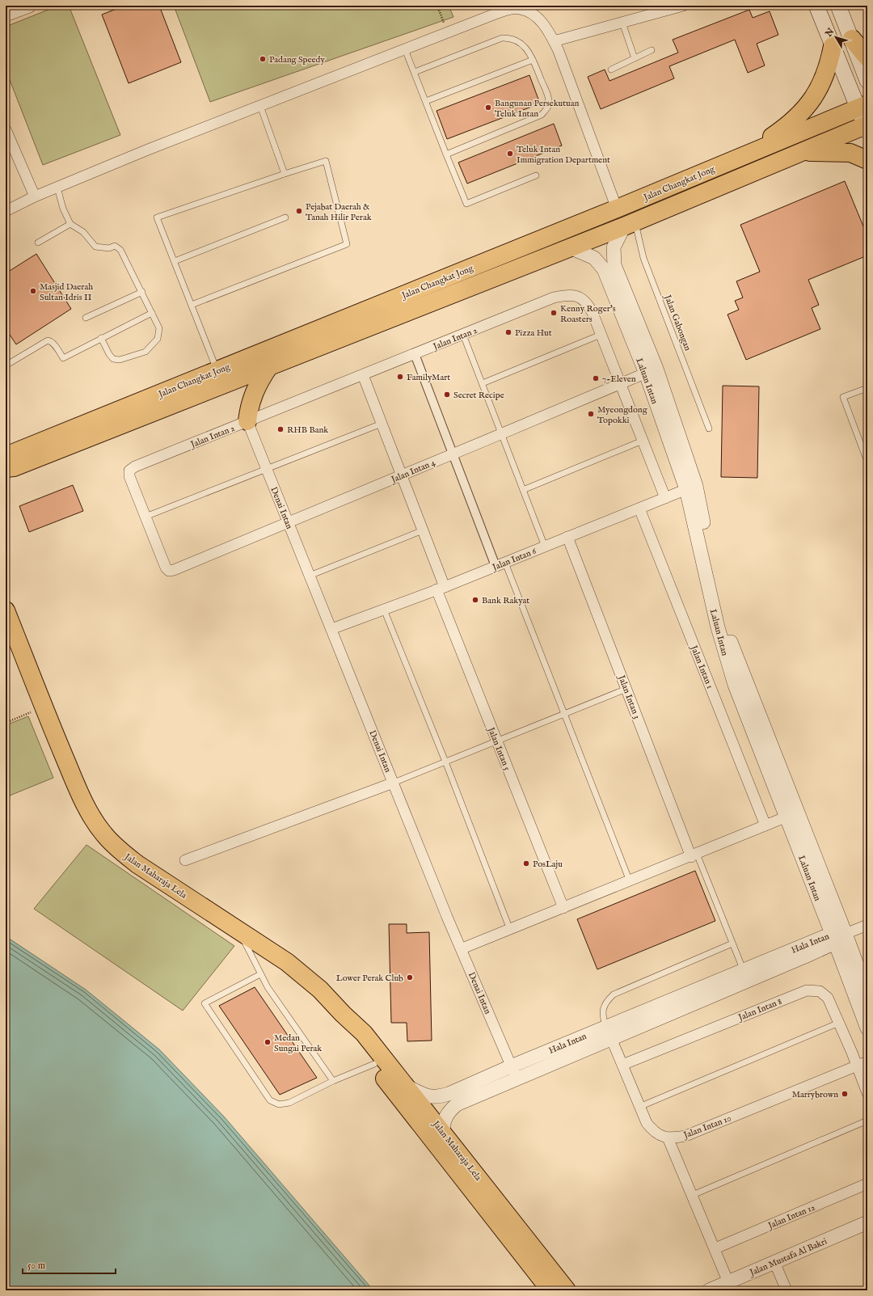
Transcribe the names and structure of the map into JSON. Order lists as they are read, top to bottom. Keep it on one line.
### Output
{"streets":{"highway":["Jalan Changkat Jong","Jalan Maharaja Lela"],"street":["Jalan Intan 2","Laluan Intan","Jalan Intan 4","Denai Intan","Jalan Intan 6","Jalan Intan 1","Jalan Intan 3","Jalan Intan 5","Hala Intan","Jalan Intan 8","Jalan Intan 10","Jalan Intan 12","Jalan Mustafa Al Bakri"],"lane":["Jalan Gabongan"]},"crossings":[["Jalan Changkat Jong","Jalan Gabongan"],["Jalan Changkat Jong","Laluan Intan"],["Jalan Gabongan","Laluan Intan"],["Jalan Intan 2","Jalan Intan 4"],["Jalan Intan 2","Denai Intan"],["Jalan Intan 2","Jalan Intan 6"],["Jalan Intan 2","Jalan Intan 5"],["Laluan Intan","Jalan Intan 4"],["Laluan Intan","Jalan Intan 6"],["Laluan Intan","Hala Intan"],["Jalan Intan 4","Denai Intan"],["Jalan Intan 4","Jalan Intan 5"],["Denai Intan","Jalan Intan 6"],["Denai Intan","Hala Intan"],["Jalan Intan 6","Jalan Intan 1"],["Jalan Intan 6","Jalan Intan 3"],["Jalan Intan 6","Jalan Intan 5"],["Jalan Maharaja Lela","Hala Intan"],["Hala Intan","Jalan Intan 10"],["Jalan Intan 8","Jalan Intan 10"]],"places":["Padang Speedy","Bangunan Persekutuan Teluk Intan","Teluk Intan Immigration Department","Pejabat Daerah & Tanah Hilir Perak","Masjid Daerah Sultan Idris II","Kenny Roger's Roasters","Pizza Hut","FamilyMart","7-Eleven","Secret Recipe","Myeongdong Topokki","RHB Bank","Bank Rakyat","PosLaju","Lower Perak Club","Medan Sungai Perak","Marrybrown"],"scale_bar":"50 m","north":"top left"}
